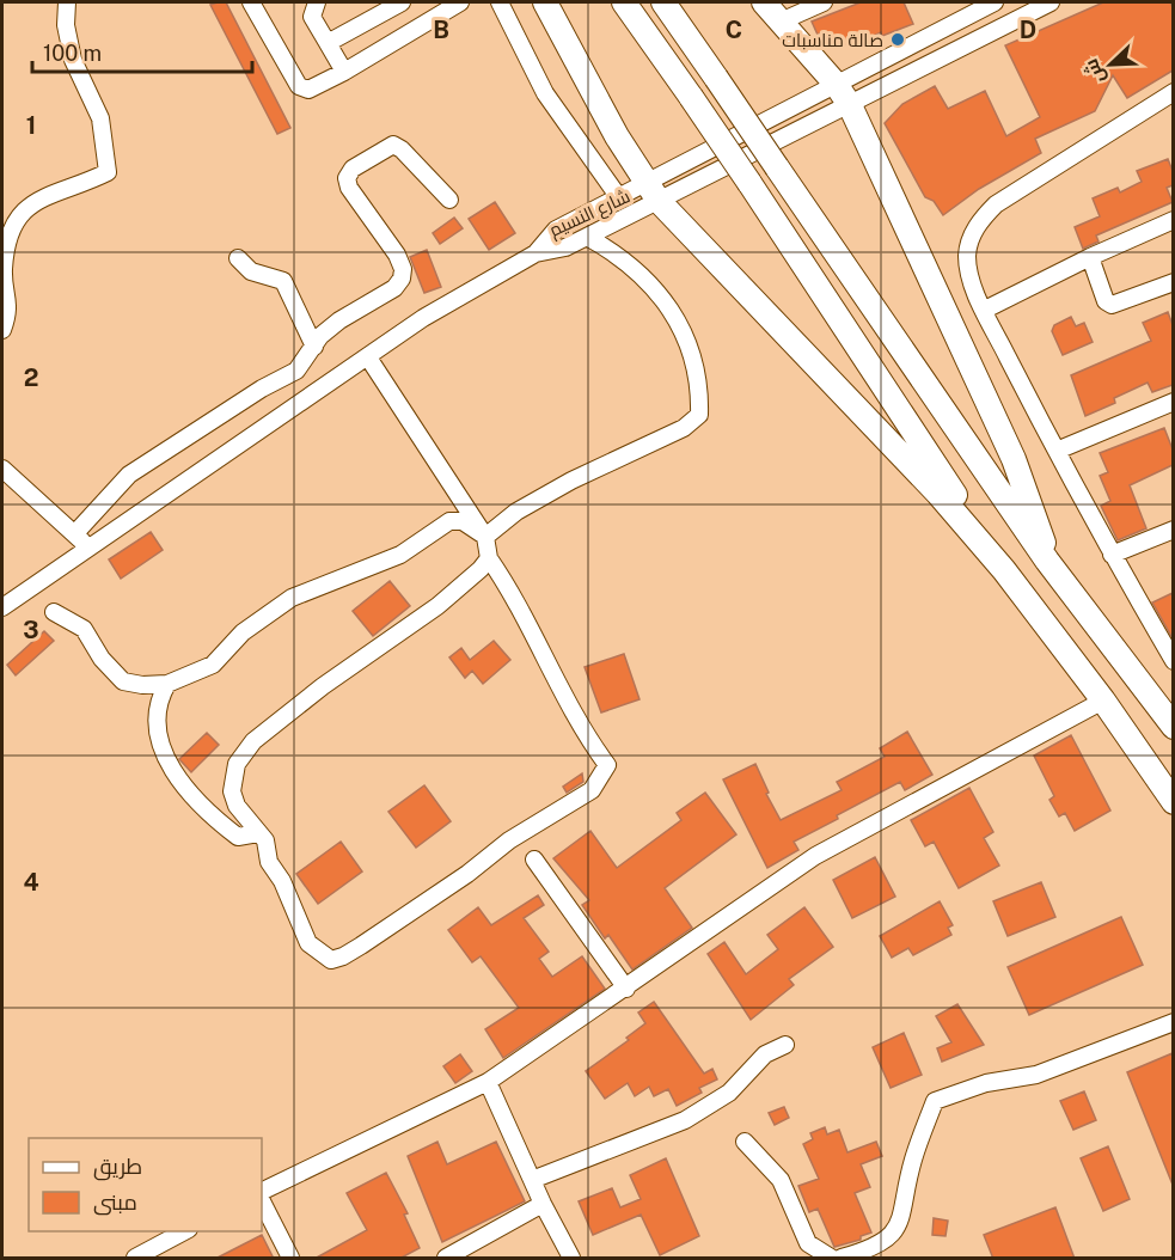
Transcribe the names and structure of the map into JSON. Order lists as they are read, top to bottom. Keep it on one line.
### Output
{"streets":{"street":["شارع النسيم"]},"places":["صالة مناسبات"],"legend":["طريق","مبنى"],"scale_bar":"100 m","north":"bottom left","grid":{"columns":["B","C","D"],"rows":["1","2","3","4"]}}
